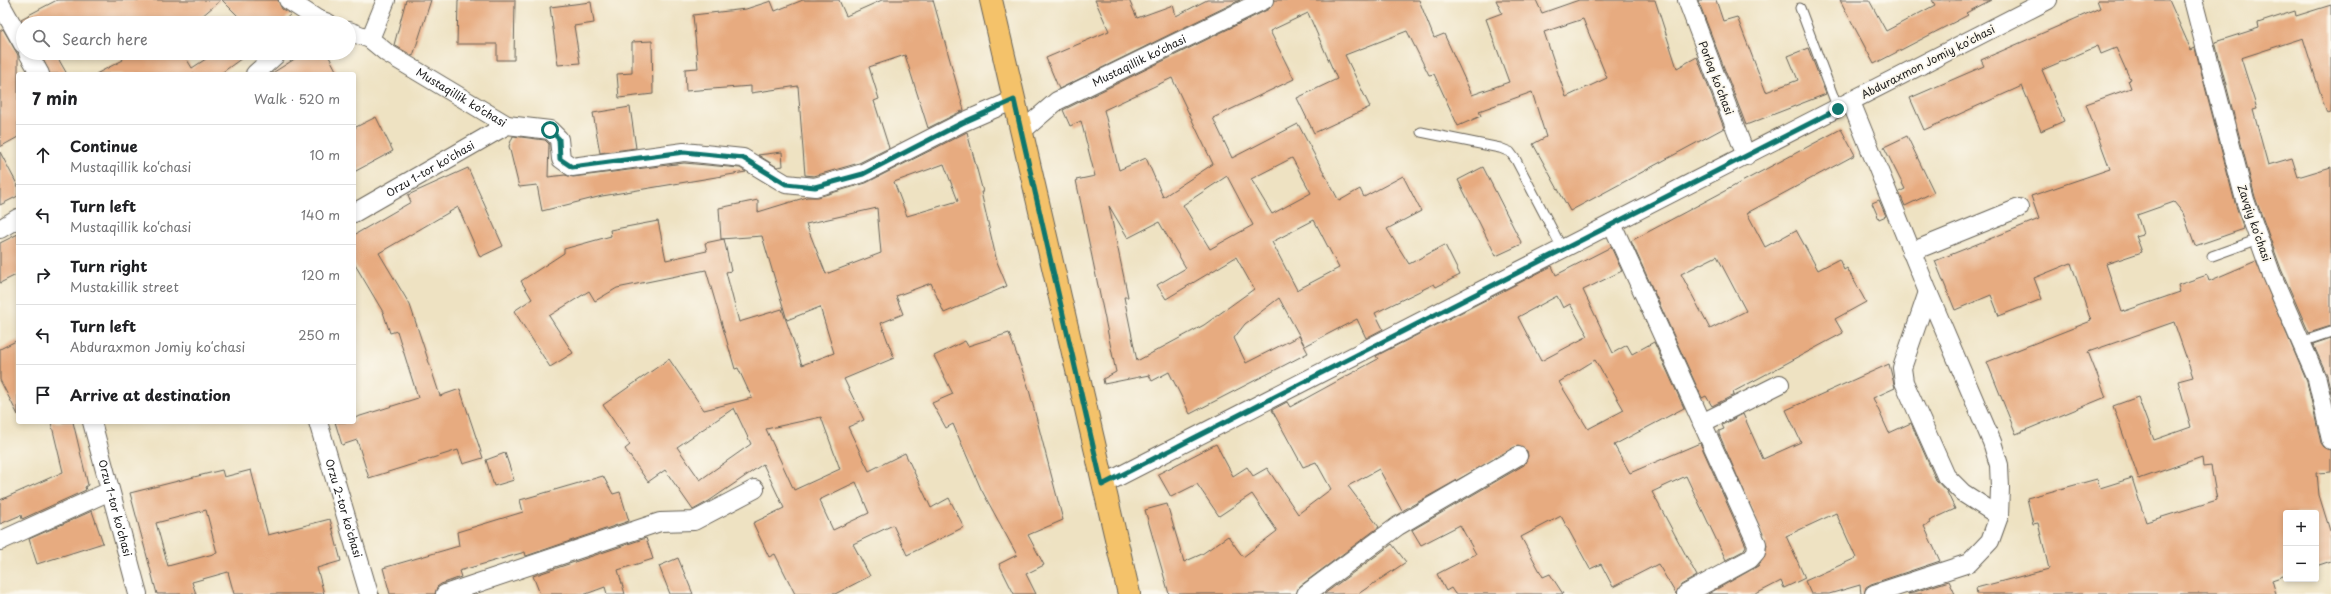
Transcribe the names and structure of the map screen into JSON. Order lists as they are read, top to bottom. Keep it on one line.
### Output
{"streets":{"street":["Mustaqillik ko‘chasi","Abduraxmon Jomiy koʻchasi","Porloq koʻchasi","Orzu 1-tor ko'chasi","Zavqiy koʻchasi","Orzu 2-tor ko'chasi"]},"crossings":[["Mustaqillik ko‘chasi","Orzu 1-tor ko'chasi"],["Abduraxmon Jomiy koʻchasi","Porloq koʻchasi"]],"page":{"search":"Search here","heading":["7 min","Walk · 520 m"],"list":[["Continue","Mustaqillik ko‘chasi","10 m"],["Turn left","Mustaqillik ko‘chasi","140 m"],["Turn right","Mustakillik street","120 m"],["Turn left","Abduraxmon Jomiy koʻchasi","250 m"],"Arrive at destination"],"map_buttons":["+","−"]}}
